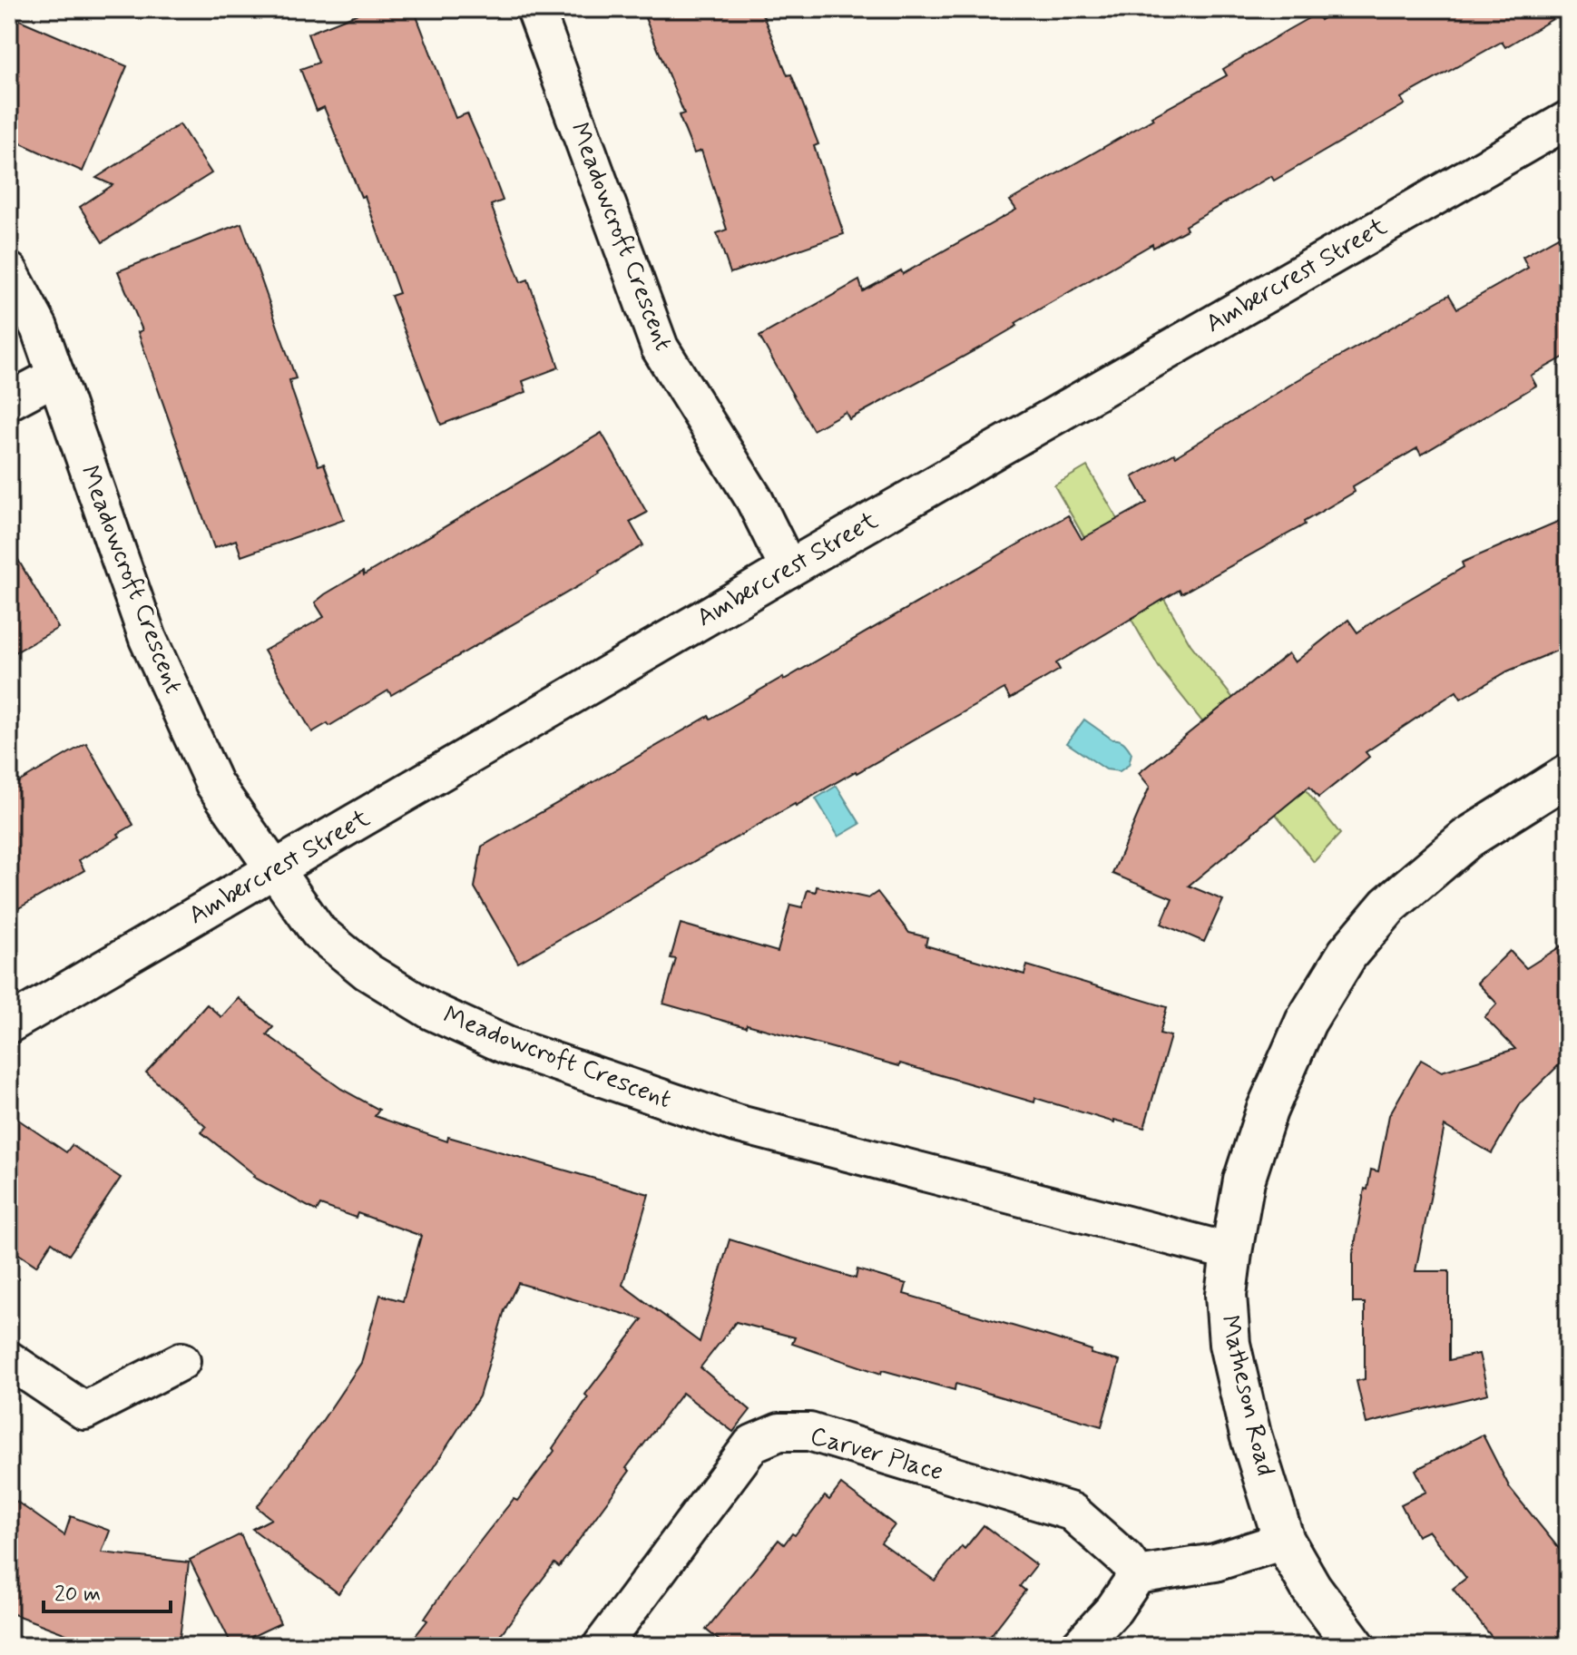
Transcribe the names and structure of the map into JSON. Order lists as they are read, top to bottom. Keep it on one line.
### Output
{"streets":{"street":["Meadowcroft Crescent","Ambercrest Street","Matheson Road","Carver Place"]},"crossings":[["Meadowcroft Crescent","Ambercrest Street"],["Meadowcroft Crescent","Matheson Road"]],"scale_bar":"20 m"}
